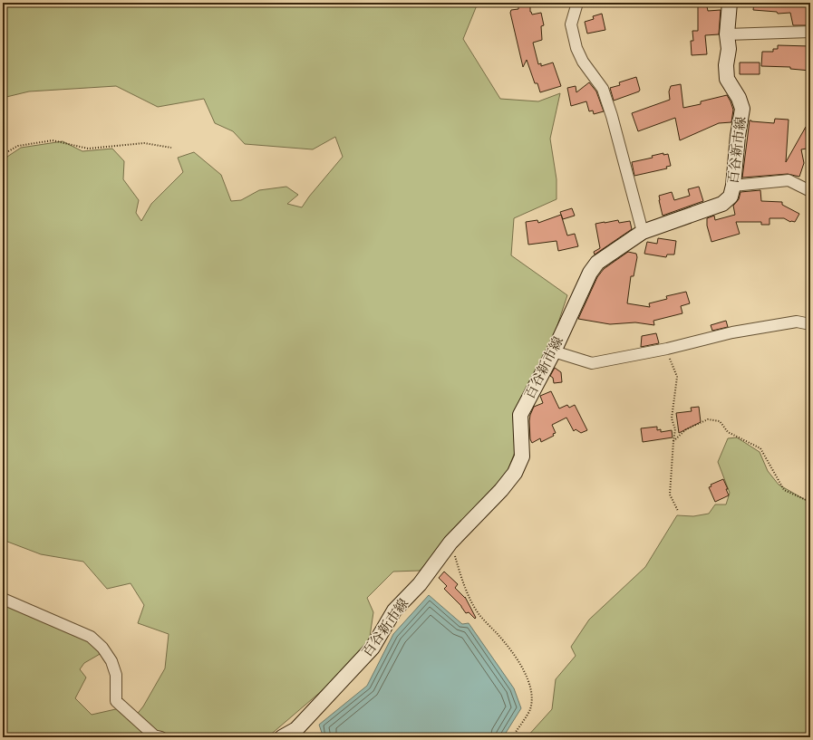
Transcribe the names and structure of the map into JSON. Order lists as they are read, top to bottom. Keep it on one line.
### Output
{"streets":{"main road":["百谷新市線"]}}
